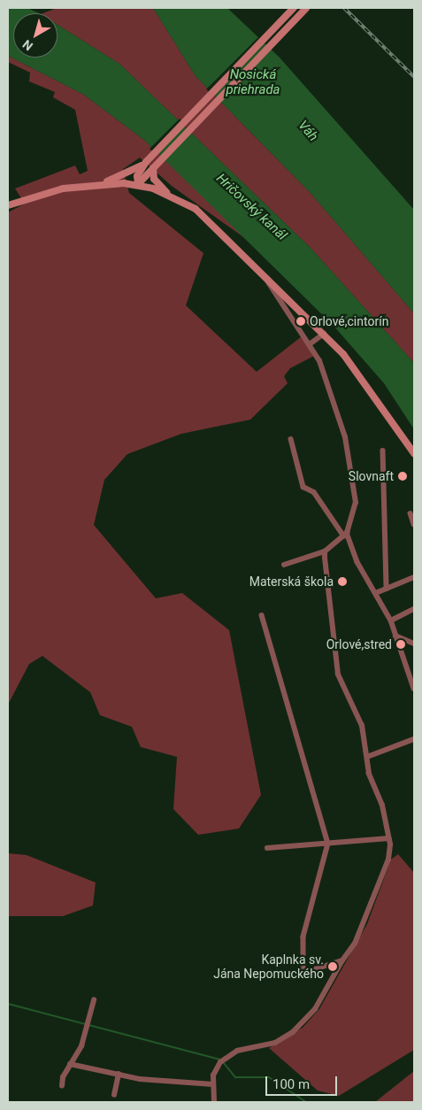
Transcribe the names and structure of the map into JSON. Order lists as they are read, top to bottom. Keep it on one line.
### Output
{"water":["Nosická priehrada","Váh","Hričovský kanál"],"places":["Orlové,cintorín","Slovnaft","Materská škola","Orlové,stred","Kaplnka sv. Jána Nepomuckého"],"scale_bar":"100 m","north":"bottom left"}
